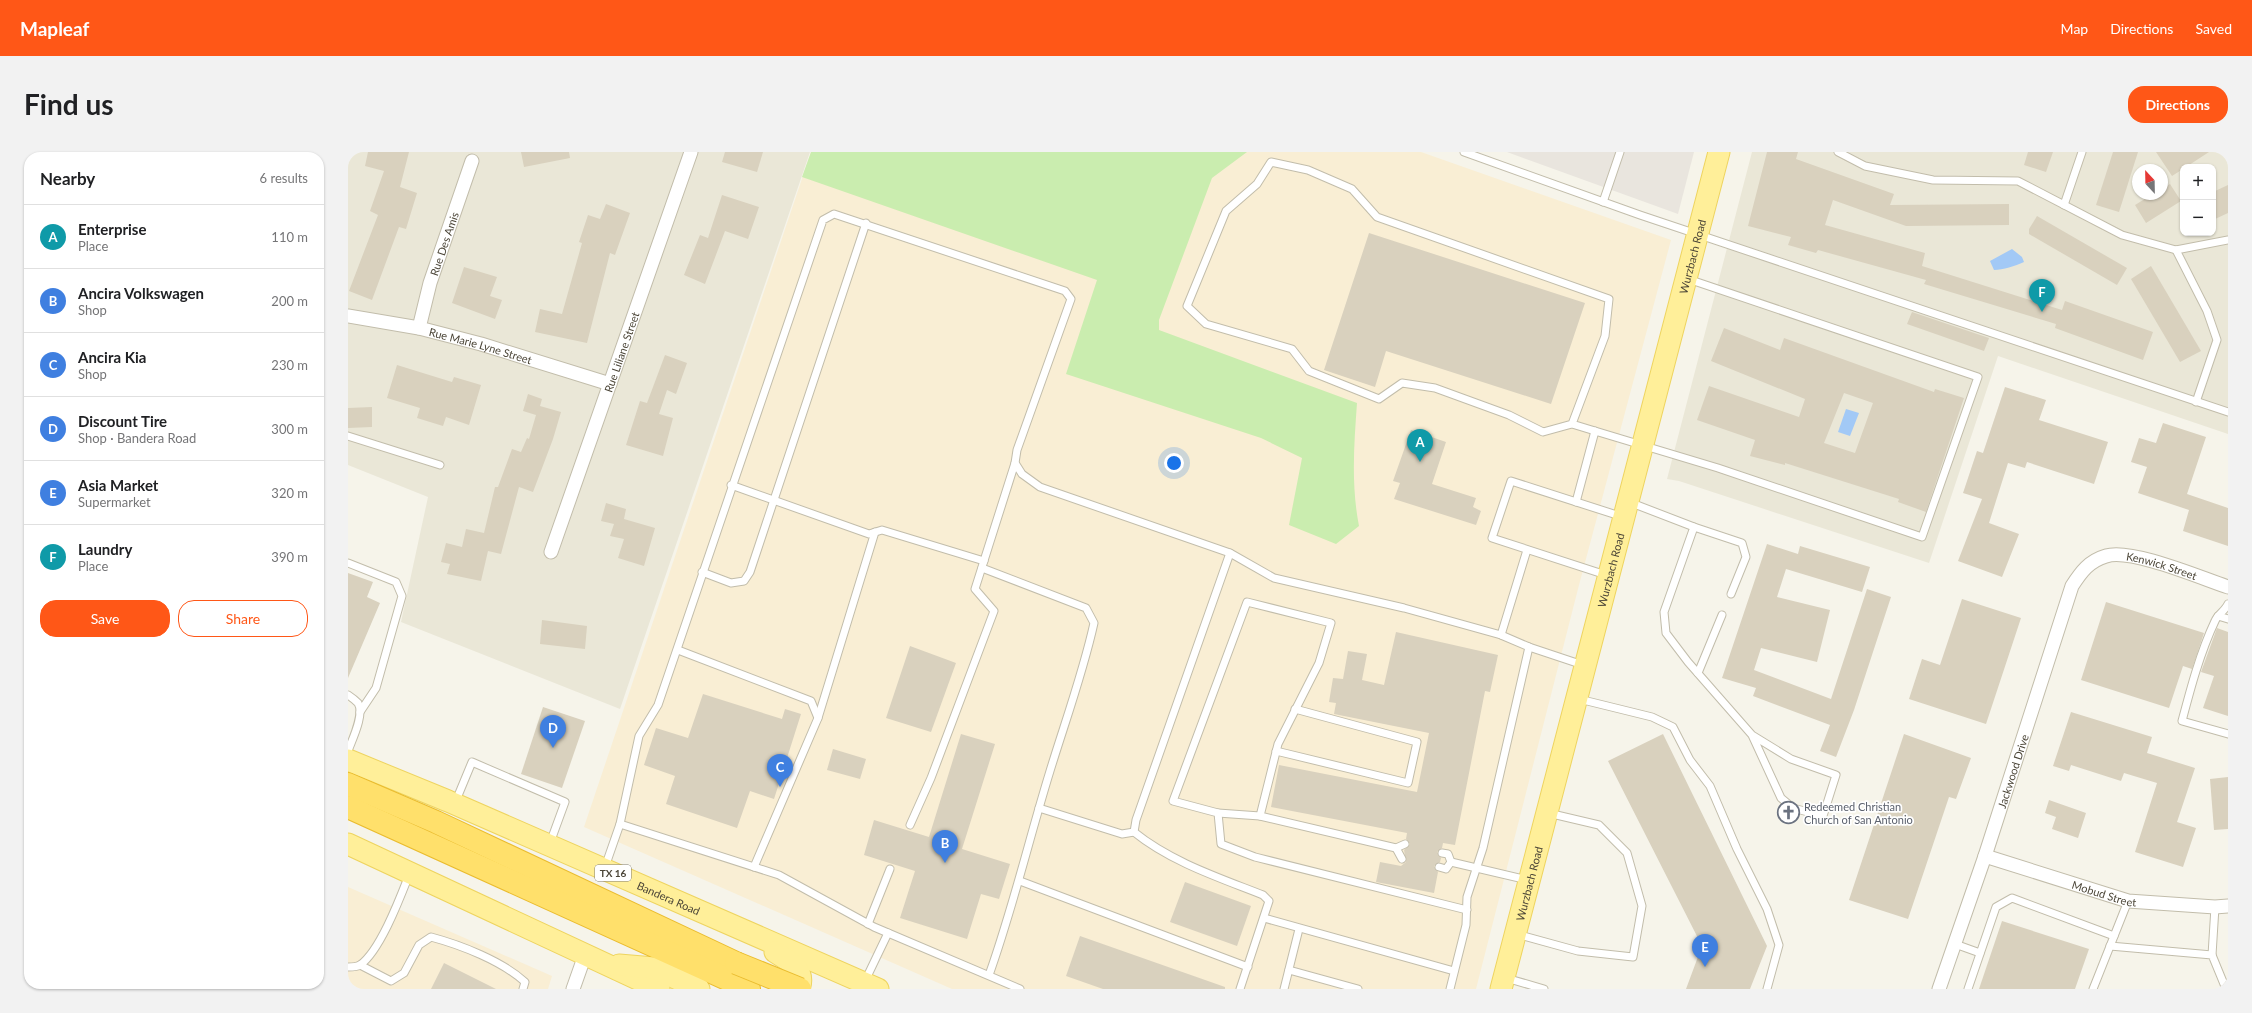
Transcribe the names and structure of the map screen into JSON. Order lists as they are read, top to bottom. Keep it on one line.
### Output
{"streets":{"main road":["Wurzbach Road","TX 16","Bandera Road"],"street":["Rue Des Amis","Rue Marie Lyne Street","Rue Liliane Street","Kenwick Street","Jackwood Drive","Mobud Street"]},"crossings":[["Rue Des Amis","Rue Marie Lyne Street"],["Rue Marie Lyne Street","Rue Liliane Street"],["Kenwick Street","Jackwood Drive"],["Jackwood Drive","Mobud Street"]],"places":{"church":["Redeemed Christian Church of San Antonio"]},"north":"top","page":{"header":"Mapleaf","nav":["Map","Directions","Saved"],"buttons":["Directions",["Save","Share"]],"title":"Find us","heading":["Nearby","6 results"],"map_buttons":["+","−"],"list":[{"mark":"A","name":"Enterprise","note":"Place","value":"110 m"},{"mark":"B","name":"Ancira Volkswagen","note":"Shop","value":"200 m"},{"mark":"C","name":"Ancira Kia","note":"Shop","value":"230 m"},{"mark":"D","name":"Discount Tire","note":"Shop · Bandera Road","value":"300 m"},{"mark":"E","name":"Asia Market","note":"Supermarket","value":"320 m"},{"mark":"F","name":"Laundry","note":"Place","value":"390 m"}],"pins":["F","A","D","C","B","E"]}}
